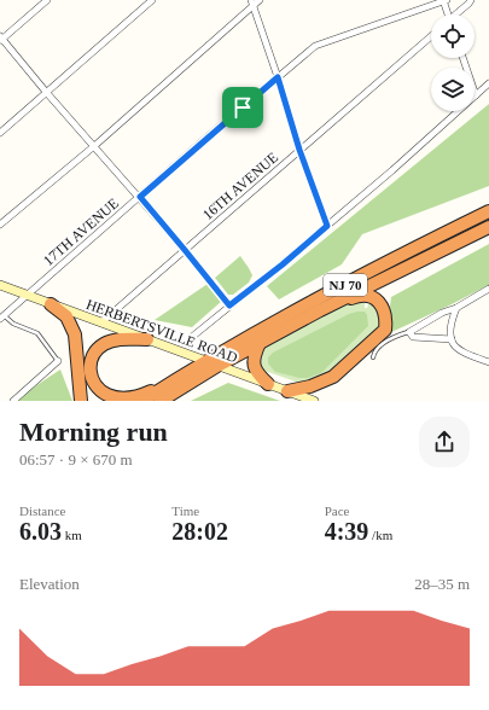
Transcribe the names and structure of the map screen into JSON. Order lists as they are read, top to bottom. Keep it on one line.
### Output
{"streets":{"highway":["NJ 70"],"main road":["HERBERTSVILLE ROAD"],"street":["16TH AVENUE","17TH AVENUE"]},"crossings":[["16TH AVENUE","HERBERTSVILLE ROAD"],["17TH AVENUE","HERBERTSVILLE ROAD"],["NJ 70","HERBERTSVILLE ROAD"]],"page":{"heading":["Morning run","06:57 · 9 × 670 m"],"stats":[["Distance","6.03 km"],["Time","28:02"],["Pace","4:39 /km"]],"chart":["Elevation","28–35 m"]}}
